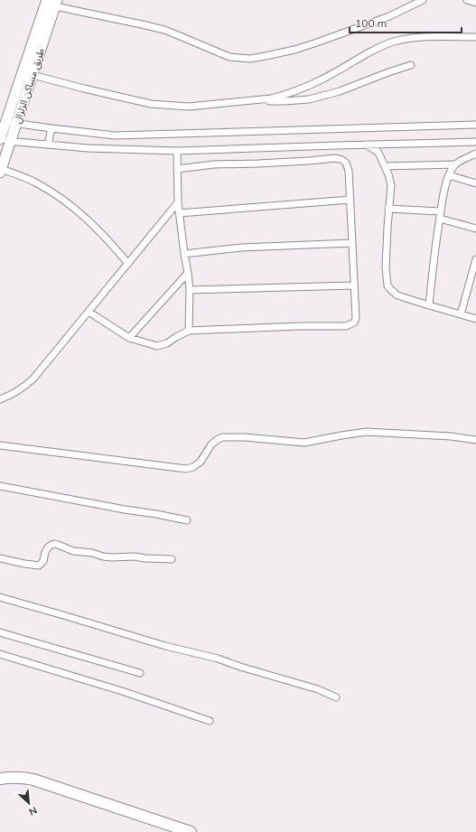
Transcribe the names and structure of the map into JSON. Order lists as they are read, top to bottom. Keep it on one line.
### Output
{"streets":{"street":["طريق مساكن الزلزال"]},"scale_bar":"100 m","north":"bottom right"}
